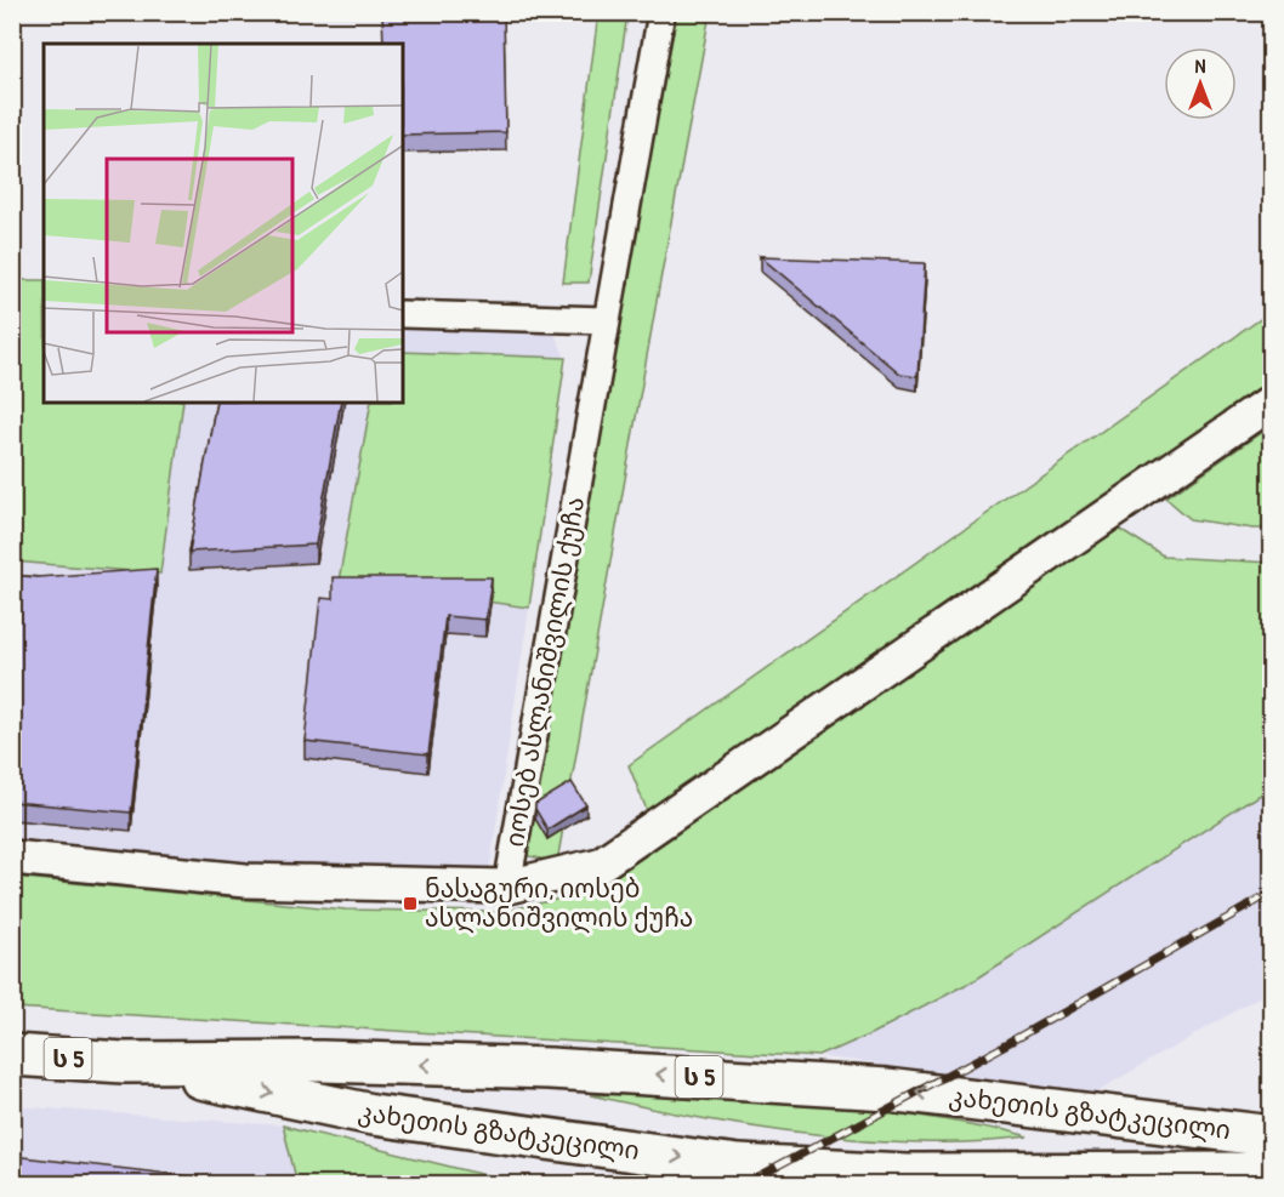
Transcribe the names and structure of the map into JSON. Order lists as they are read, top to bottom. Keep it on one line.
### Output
{"streets":{"highway":["ს 5","კახეთის გზატკეცილი"],"street":["იოსებ ასლანიშვილის ქუჩა"]},"places":{"transit":["ნასაგური, იოსებ ასლანიშვილის ქუჩა"]},"north":"top"}
